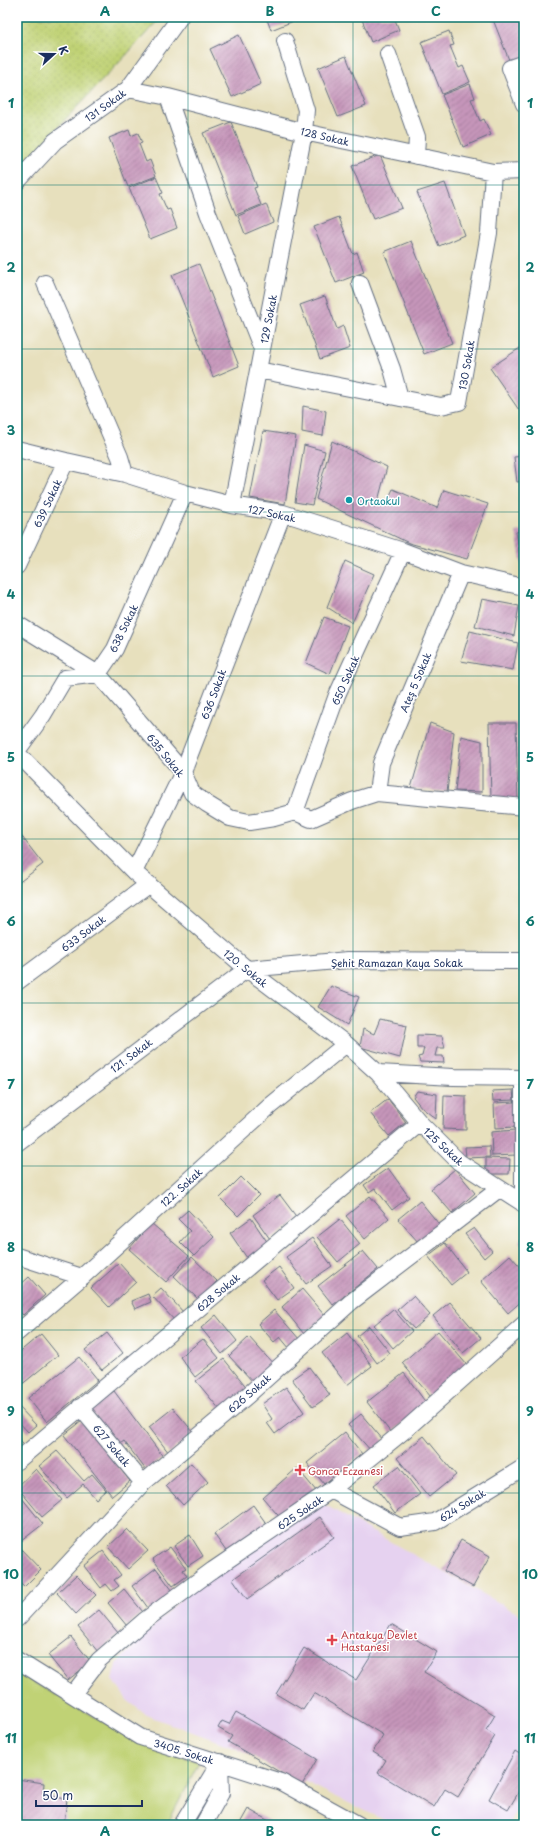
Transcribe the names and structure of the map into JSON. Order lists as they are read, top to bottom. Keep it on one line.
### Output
{"streets":{"street":["131 Sokak","128 Sokak","129 Sokak","130 Sokak","639 Sokak","127 Sokak","638 Sokak","650 Sokak","Ateş 5 Sokak","636 Sokak","635 Sokak","633 Sokak","Şehit Ramazan Kaya Sokak","120. Sokak","121. Sokak","125 Sokak","122. Sokak","628 Sokak","626 Sokak","627 Sokak","624 Sokak","625 Sokak","3405. Sokak"]},"crossings":[["131 Sokak","128 Sokak"],["128 Sokak","129 Sokak"],["128 Sokak","130 Sokak"],["129 Sokak","130 Sokak"],["129 Sokak","127 Sokak"],["639 Sokak","127 Sokak"],["127 Sokak","638 Sokak"],["127 Sokak","650 Sokak"],["127 Sokak","Ateş 5 Sokak"],["127 Sokak","636 Sokak"],["638 Sokak","635 Sokak"],["650 Sokak","635 Sokak"],["636 Sokak","635 Sokak"],["636 Sokak","120. Sokak"],["633 Sokak","120. Sokak"],["Şehit Ramazan Kaya Sokak","120. Sokak"],["Şehit Ramazan Kaya Sokak","121. Sokak"],["120. Sokak","121. Sokak"],["120. Sokak","125 Sokak"],["120. Sokak","122. Sokak"],["125 Sokak","628 Sokak"],["125 Sokak","626 Sokak"],["628 Sokak","627 Sokak"],["626 Sokak","627 Sokak"],["624 Sokak","625 Sokak"],["625 Sokak","3405. Sokak"]],"places":{"other":["Ortaokul"],"health":["Gonca Eczanesi","Antakya Devlet Hastanesi"]},"scale_bar":"50 m","north":"right","grid":{"columns":["A","B","C"],"rows":["1","2","3","4","5","6","7","8","9","10","11"]}}
